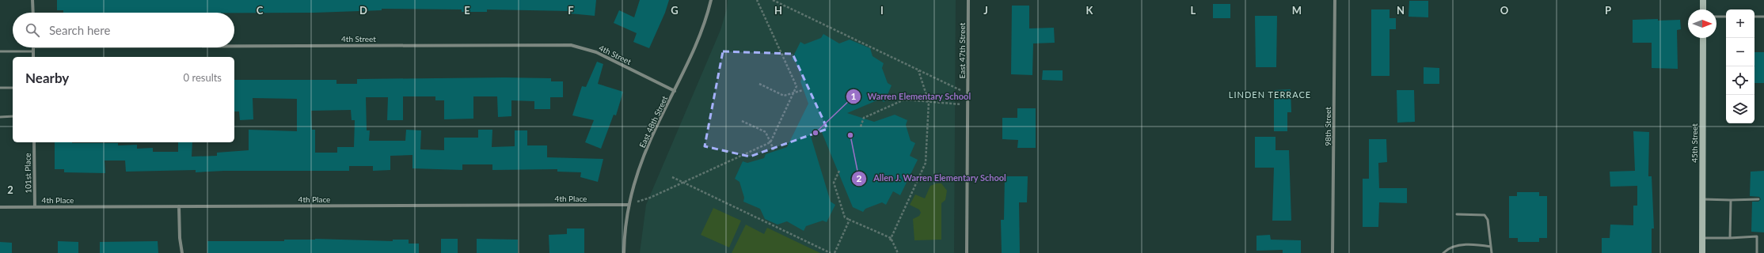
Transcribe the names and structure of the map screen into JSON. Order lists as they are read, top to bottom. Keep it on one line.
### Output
{"streets":{"main road":["45th Street"],"street":["4th Street","East 47th Street","East 48th Street","98th Street","101st Place","4th Place"]},"crossings":[["4th Street","East 48th Street"],["East 48th Street","4th Place"],["101st Place","4th Place"]],"districts":["LINDEN TERRACE"],"places":["Warren Elementary School","Allen J. Warren Elementary School"],"north":"right","page":{"map_buttons":["+","−"],"search":"Search here","heading":["Nearby","0 results"]},"grid":{"columns":["C","D","E","F","G","H","I","J","K","L","M","N","O","P"],"rows":["2"]}}
